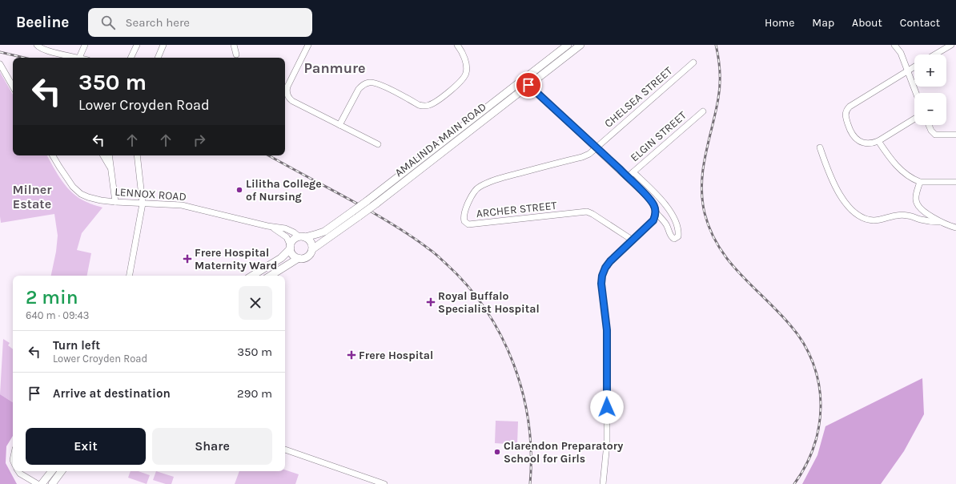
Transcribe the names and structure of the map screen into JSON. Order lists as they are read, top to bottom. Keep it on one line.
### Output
{"streets":{"main road":["AMALINDA MAIN ROAD"],"street":["CHELSEA STREET","ELGIN STREET","LENNOX ROAD","ARCHER STREET"]},"crossings":[["CHELSEA STREET","ARCHER STREET"],["AMALINDA MAIN ROAD","LENNOX ROAD"]],"districts":["Panmure","Milner Estate"],"places":{"other":["Lilitha College of Nursing","Clarendon Preparatory School for Girls"],"health":["Frere Hospital Maternity Ward","Royal Buffalo Specialist Hospital","Frere Hospital"]},"page":{"header":"Beeline","search":"Search here","nav":["Home","Map","About","Contact"],"map_buttons":["+","−"],"turn":["350 m","Lower Croyden Road"],"heading":["2 min","640 m · 09:43"],"list":[{"name":"Turn left","note":"Lower Croyden Road","value":"350 m"},{"name":"Arrive at destination","value":"290 m"}],"buttons":["Exit","Share"]}}
